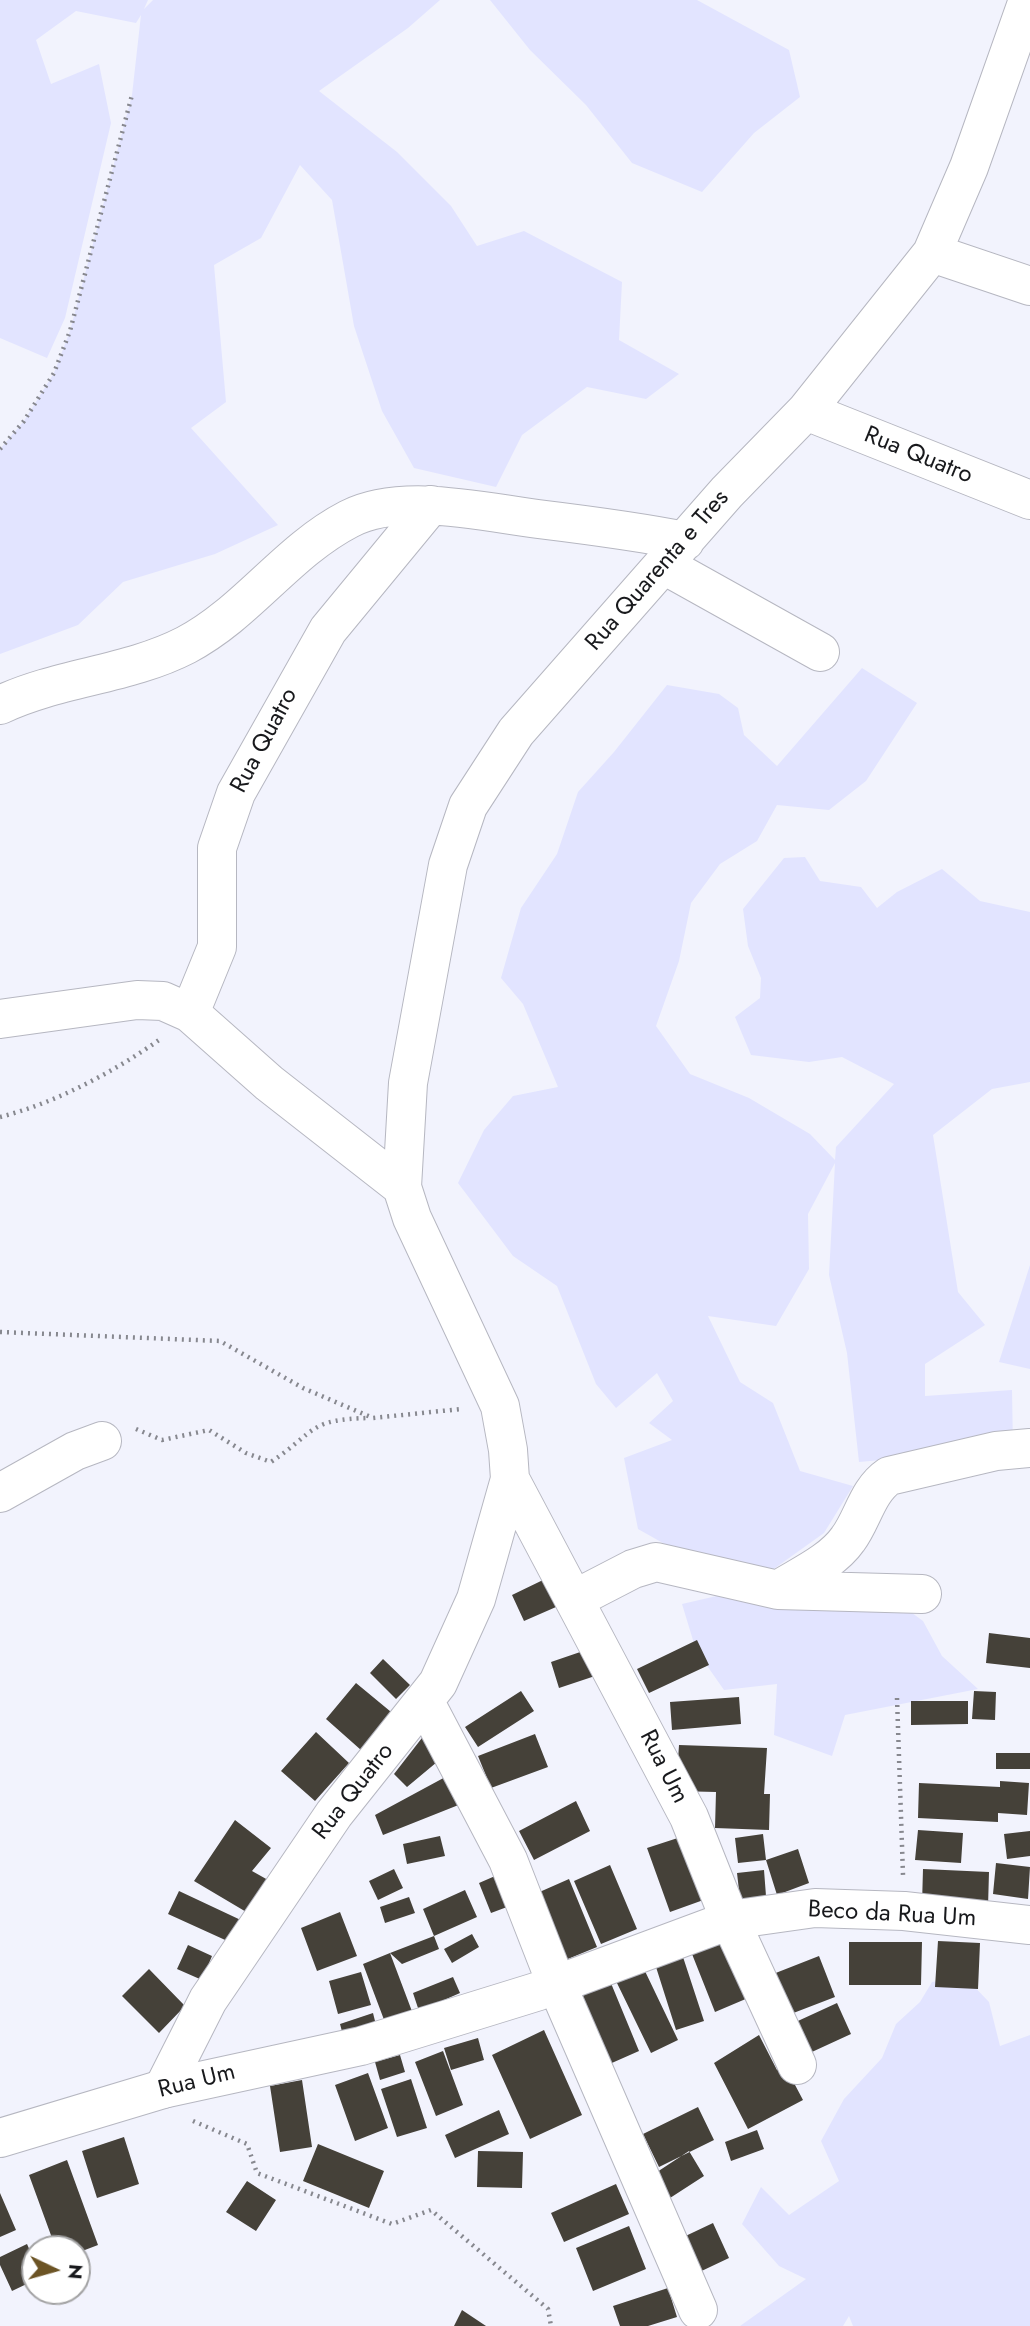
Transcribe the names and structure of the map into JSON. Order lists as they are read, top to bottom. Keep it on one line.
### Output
{"streets":{"street":["Rua Quatro","Rua Quarenta e Tres","Rua Um","Beco da Rua Um"]},"crossings":[["Rua Quatro","Rua Quarenta e Tres"],["Rua Quatro","Rua Um"],["Rua Um","Beco da Rua Um"]],"north":"right"}
